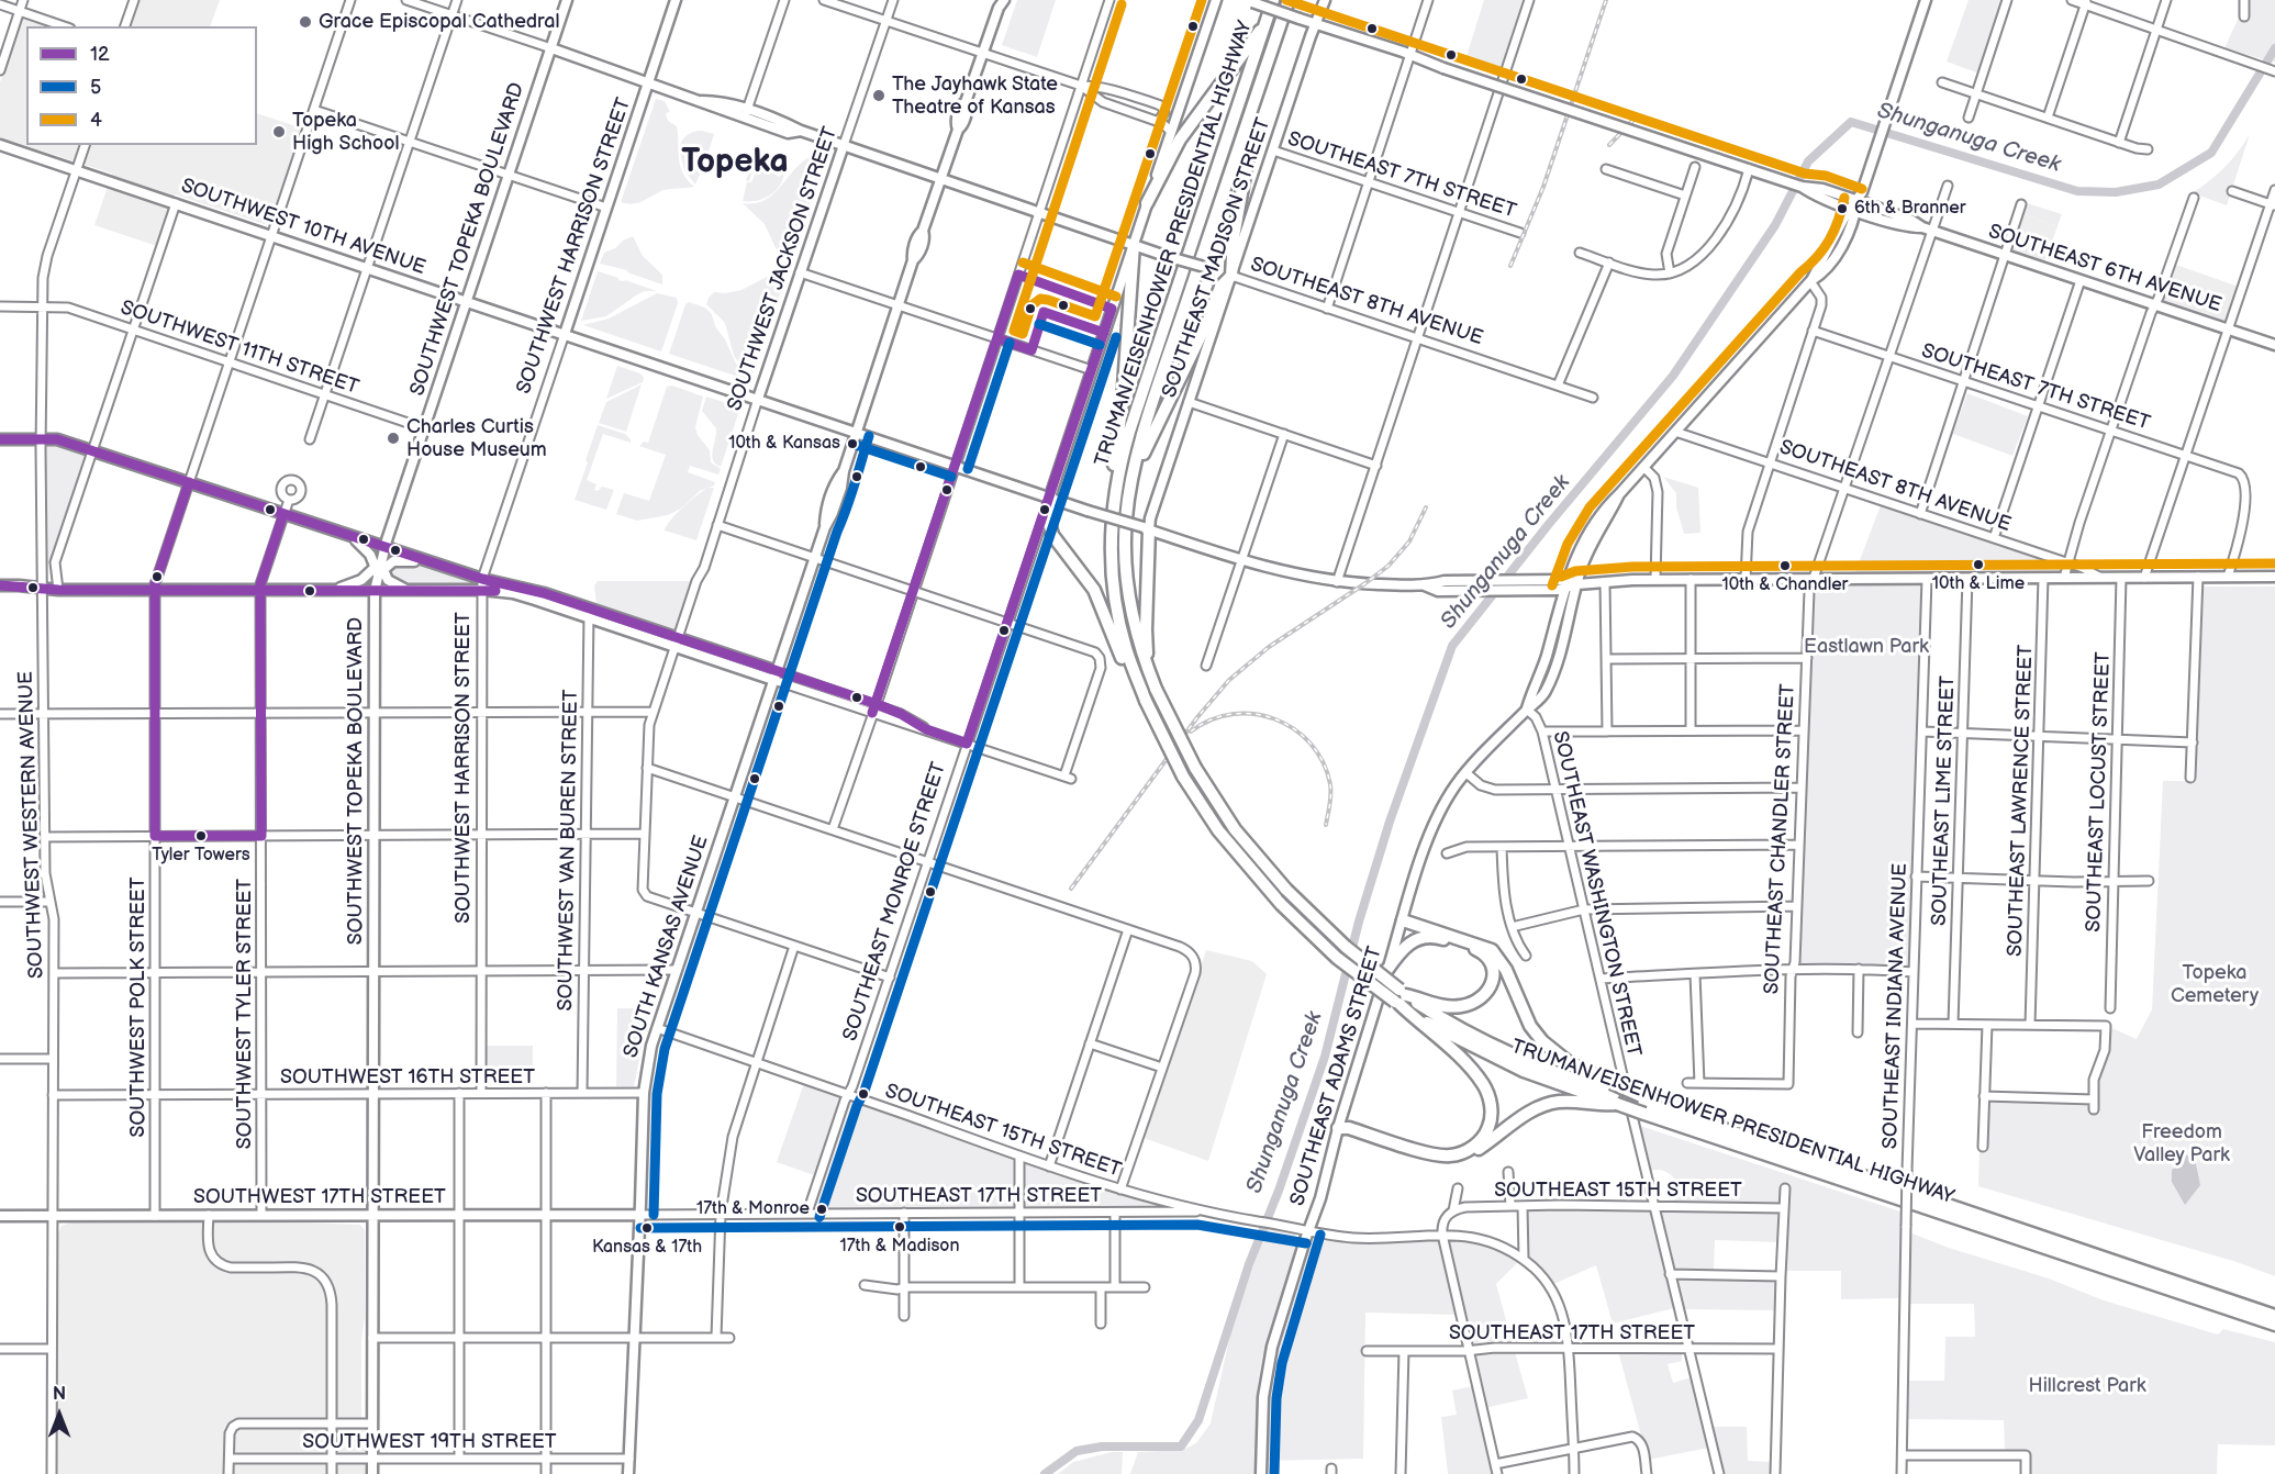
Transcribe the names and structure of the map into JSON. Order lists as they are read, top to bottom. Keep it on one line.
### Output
{"streets":{"highway":["TRUMAN/EISENHOWER PRESIDENTIAL HIGHWAY"],"main road":["SOUTHWEST 10TH AVENUE","SOUTHWEST TOPEKA BOULEVARD","SOUTHWEST HARRISON STREET","SOUTHEAST MADISON STREET","SOUTHWEST JACKSON STREET","SOUTHEAST 6TH AVENUE","SOUTHEAST 8TH AVENUE","SOUTHEAST MONROE STREET","SOUTH KANSAS AVENUE","SOUTHEAST ADAMS STREET","SOUTHWEST 17TH STREET"],"street":["SOUTHEAST 7TH STREET","SOUTHWEST 11TH STREET","SOUTHEAST LOCUST STREET","SOUTHEAST LIME STREET","SOUTHEAST LAWRENCE STREET","SOUTHWEST WESTERN AVENUE","SOUTHEAST CHANDLER STREET","SOUTHWEST VAN BUREN STREET","SOUTHEAST WASHINGTON STREET","SOUTHEAST INDIANA AVENUE","SOUTHWEST POLK STREET","SOUTHWEST TYLER STREET","SOUTHWEST 16TH STREET","SOUTHEAST 15TH STREET","SOUTHEAST 17TH STREET","SOUTHWEST 19TH STREET"]},"crossings":[["SOUTHEAST 7TH STREET","SOUTHEAST MADISON STREET"],["SOUTHEAST 7TH STREET","SOUTHEAST CHANDLER STREET"],["SOUTHWEST 10TH AVENUE","SOUTHWEST TOPEKA BOULEVARD"],["SOUTHWEST 10TH AVENUE","SOUTHWEST HARRISON STREET"],["SOUTHWEST 10TH AVENUE","SOUTHEAST MADISON STREET"],["SOUTHWEST 10TH AVENUE","SOUTHWEST JACKSON STREET"],["SOUTHWEST 10TH AVENUE","SOUTHWEST WESTERN AVENUE"],["SOUTHWEST 10TH AVENUE","SOUTHEAST MONROE STREET"],["SOUTHWEST 10TH AVENUE","SOUTH KANSAS AVENUE"],["SOUTHWEST 10TH AVENUE","SOUTHWEST POLK STREET"],["SOUTHWEST TOPEKA BOULEVARD","SOUTHEAST 8TH AVENUE"],["SOUTHWEST TOPEKA BOULEVARD","SOUTHWEST 11TH STREET"],["SOUTHWEST TOPEKA BOULEVARD","SOUTHWEST 16TH STREET"],["SOUTHWEST TOPEKA BOULEVARD","SOUTHWEST 17TH STREET"],["SOUTHWEST TOPEKA BOULEVARD","SOUTHWEST 19TH STREET"],["SOUTHWEST HARRISON STREET","SOUTHEAST 8TH AVENUE"],["SOUTHWEST HARRISON STREET","SOUTHWEST 16TH STREET"],["SOUTHEAST MADISON STREET","SOUTHEAST 6TH AVENUE"],["SOUTHEAST MADISON STREET","SOUTHEAST 8TH AVENUE"],["SOUTHWEST JACKSON STREET","SOUTHEAST 8TH AVENUE"],["SOUTHWEST JACKSON STREET","SOUTH KANSAS AVENUE"],["SOUTHEAST 6TH AVENUE","SOUTHEAST CHANDLER STREET"],["SOUTHEAST 8TH AVENUE","SOUTHEAST CHANDLER STREET"],["SOUTHEAST 8TH AVENUE","SOUTHEAST MONROE STREET"],["SOUTHEAST 8TH AVENUE","SOUTH KANSAS AVENUE"],["SOUTHWEST 11TH STREET","SOUTHWEST WESTERN AVENUE"],["SOUTHWEST 11TH STREET","SOUTHWEST POLK STREET"],["SOUTHWEST WESTERN AVENUE","SOUTHWEST 16TH STREET"],["SOUTHWEST WESTERN AVENUE","SOUTHWEST 17TH STREET"],["SOUTHWEST VAN BUREN STREET","SOUTHWEST 16TH STREET"],["SOUTHEAST WASHINGTON STREET","SOUTHEAST ADAMS STREET"],["SOUTHEAST WASHINGTON STREET","SOUTHEAST 15TH STREET"],["SOUTHEAST WASHINGTON STREET","SOUTHEAST 17TH STREET"],["SOUTHEAST MONROE STREET","SOUTHEAST 15TH STREET"],["SOUTHEAST MONROE STREET","SOUTHEAST 17TH STREET"],["SOUTH KANSAS AVENUE","SOUTHWEST 16TH STREET"],["SOUTH KANSAS AVENUE","SOUTHEAST 15TH STREET"],["SOUTH KANSAS AVENUE","SOUTHEAST 17TH STREET"],["SOUTH KANSAS AVENUE","SOUTHWEST 17TH STREET"],["SOUTH KANSAS AVENUE","SOUTHWEST 19TH STREET"],["SOUTHWEST POLK STREET","SOUTHWEST 16TH STREET"],["SOUTHWEST POLK STREET","SOUTHWEST 17TH STREET"],["SOUTHWEST TYLER STREET","SOUTHWEST 16TH STREET"],["SOUTHWEST TYLER STREET","SOUTHWEST 17TH STREET"],["SOUTHEAST ADAMS STREET","SOUTHEAST 15TH STREET"],["SOUTHEAST 15TH STREET","SOUTHEAST 17TH STREET"],["SOUTHEAST 17TH STREET","SOUTHWEST 17TH STREET"]],"districts":["Topeka"],"water":["Shunganuga Creek"],"parks":["Eastlawn Park","Topeka Cemetery","Freedom Valley Park","Hillcrest Park"],"places":["Grace Episcopal Cathedral","The Jayhawk State Theatre of Kansas","Topeka High School","6th & Branner","Charles Curtis House Museum","10th & Kansas","10th & Lime","10th & Chandler","Tyler Towers","17th & Monroe","17th & Madison","Kansas & 17th"],"lines":["transit line 4","transit line 12","transit line 5"],"legend":["12","5","4"],"north":"top"}
